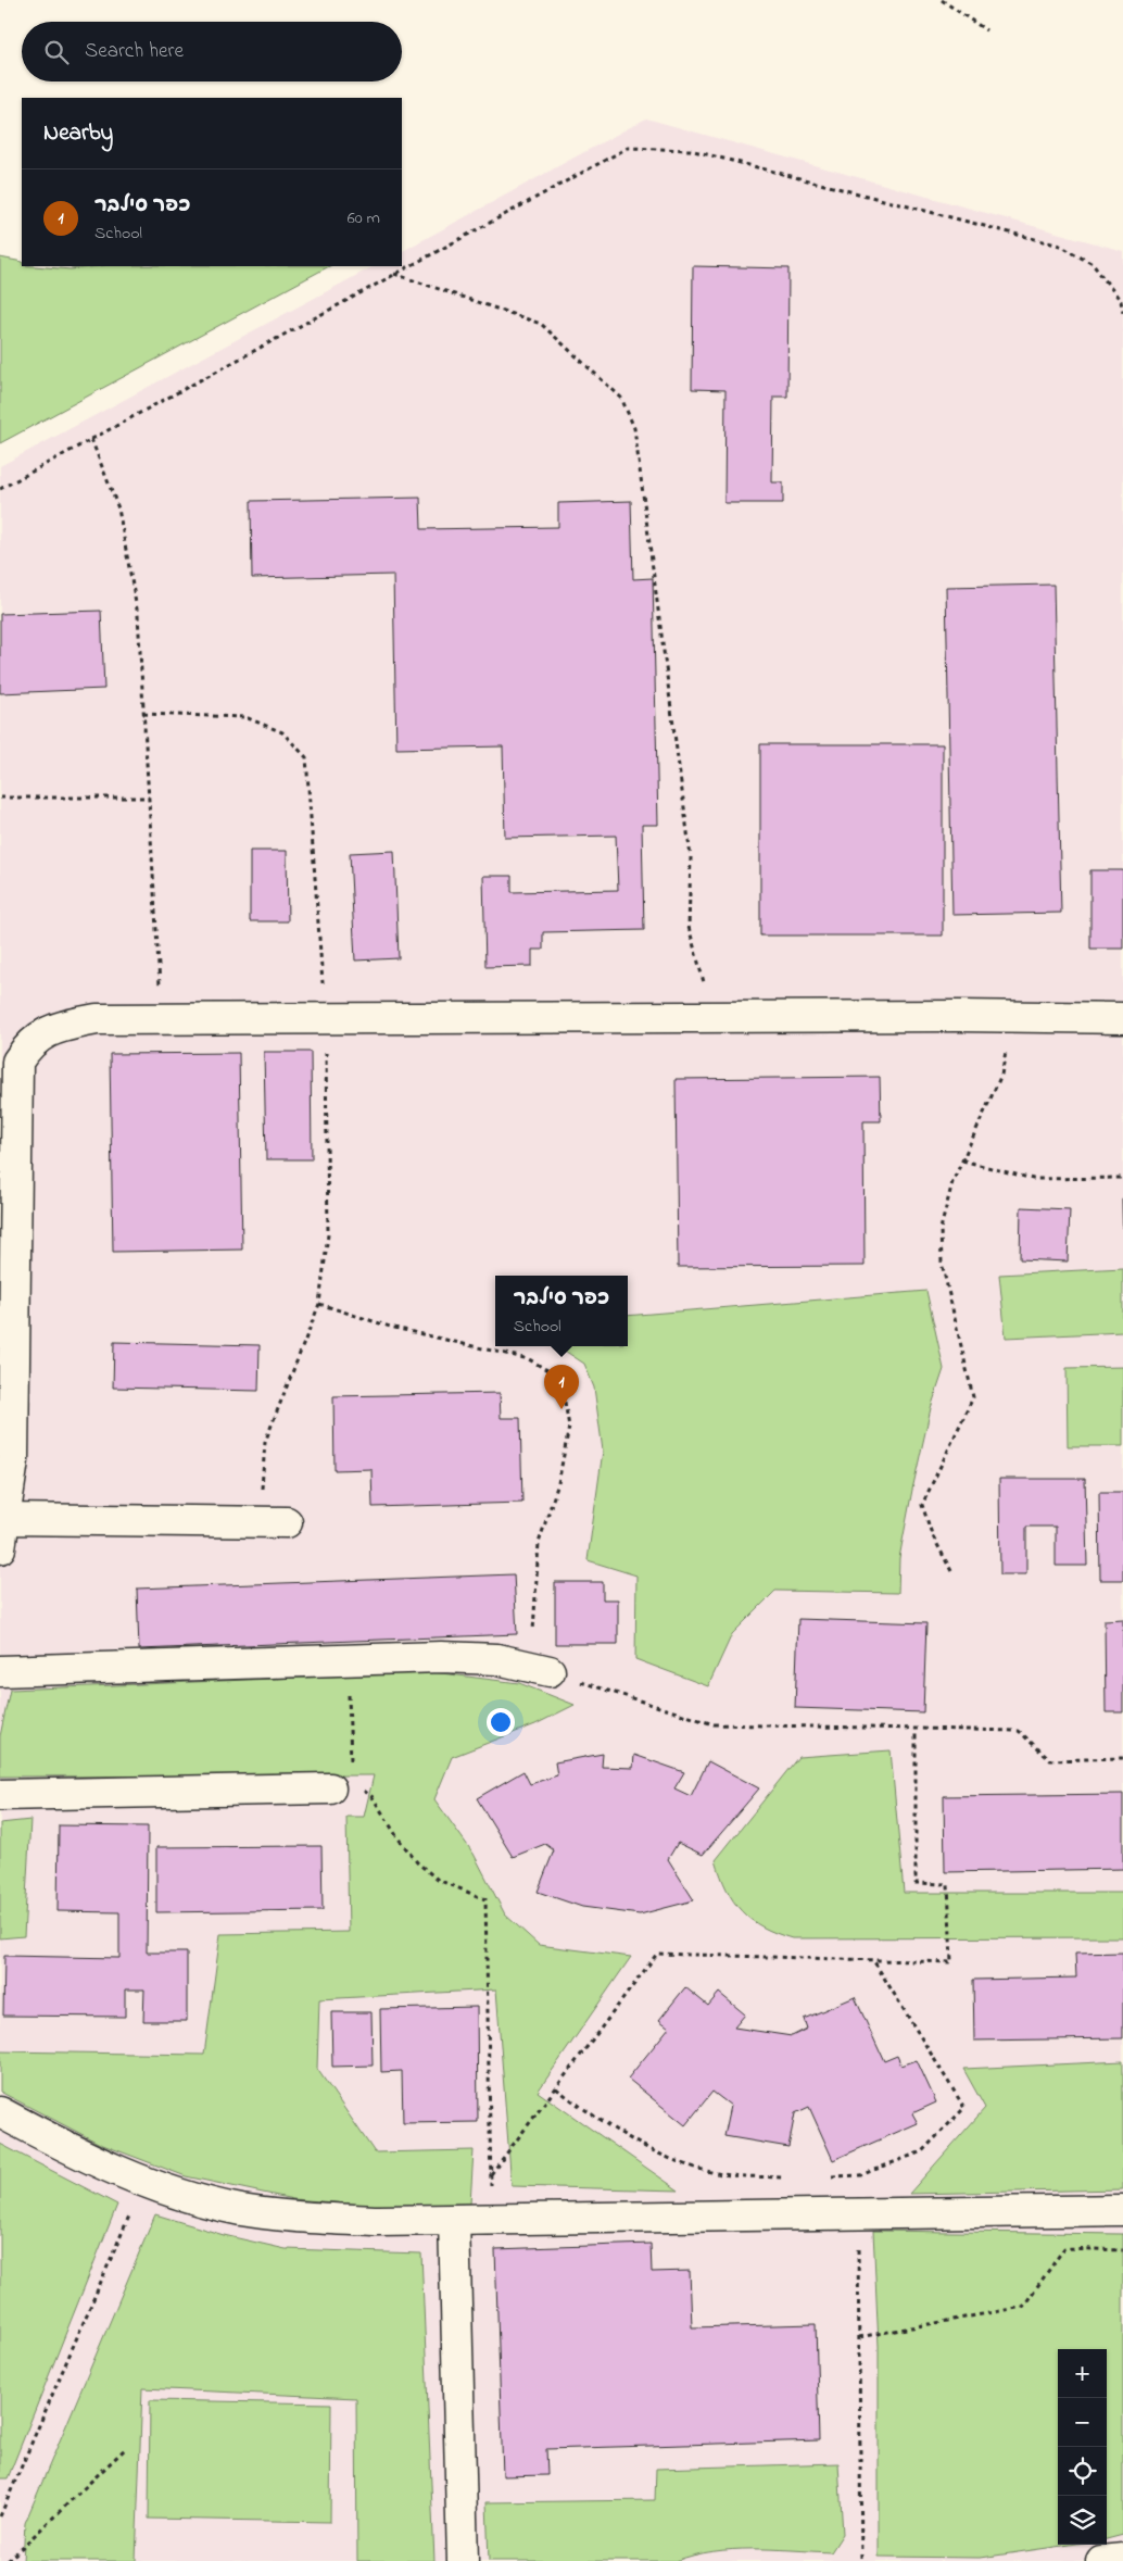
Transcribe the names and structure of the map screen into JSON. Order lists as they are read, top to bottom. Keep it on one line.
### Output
{"page":{"search":"Search here","heading":"Nearby","list":[{"mark":"1","name":"כפר סילבר","note":"School","value":"60 m"}],"popup":["כפר סילבר","School"],"pins":"1","map_buttons":["+","−"]}}
